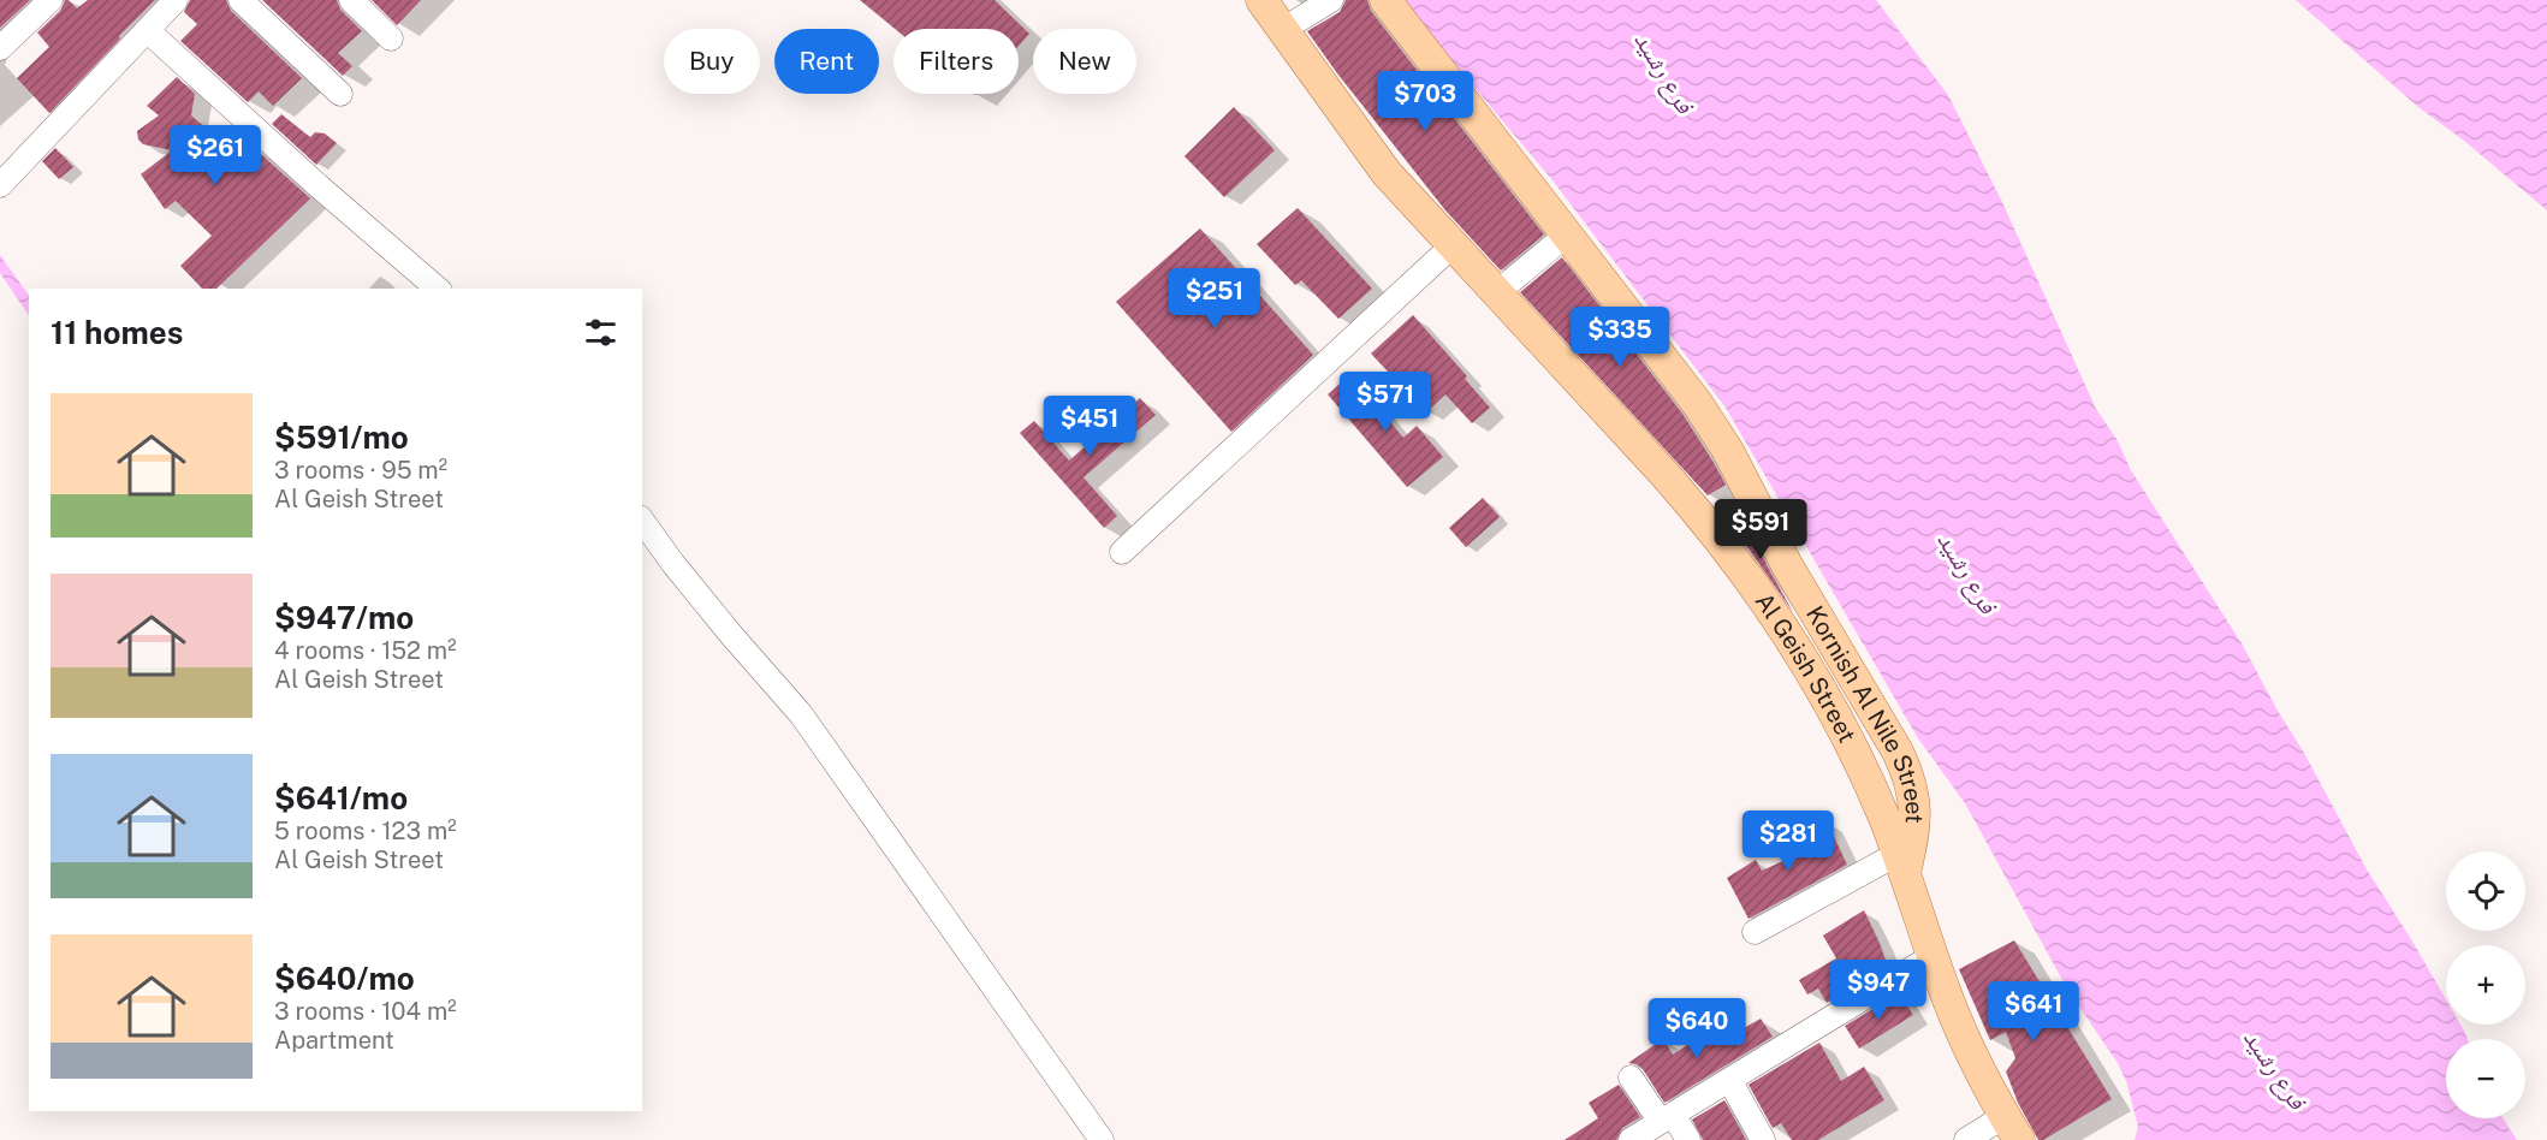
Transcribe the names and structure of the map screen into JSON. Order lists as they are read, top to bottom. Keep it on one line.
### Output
{"streets":{"main road":["Al Geish Street","Kornish Al Nile Street"]},"crossings":[["Al Geish Street","Kornish Al Nile Street"]],"water":["فرع رشيد"],"page":{"chip":["Buy","Rent","Filters","New"],"price":["$703","$261","$251","$335","$571","$451","$591","$281","$947","$641","$640"],"heading":"11 homes","list":[{"name":"$591/mo","note":"3 rooms · 95 m² · Al Geish Street"},{"name":"$947/mo","note":"4 rooms · 152 m² · Al Geish Street"},{"name":"$641/mo","note":"5 rooms · 123 m² · Al Geish Street"},{"name":"$640/mo","note":"3 rooms · 104 m² · Apartment"}],"map_buttons":["+","−"]}}
